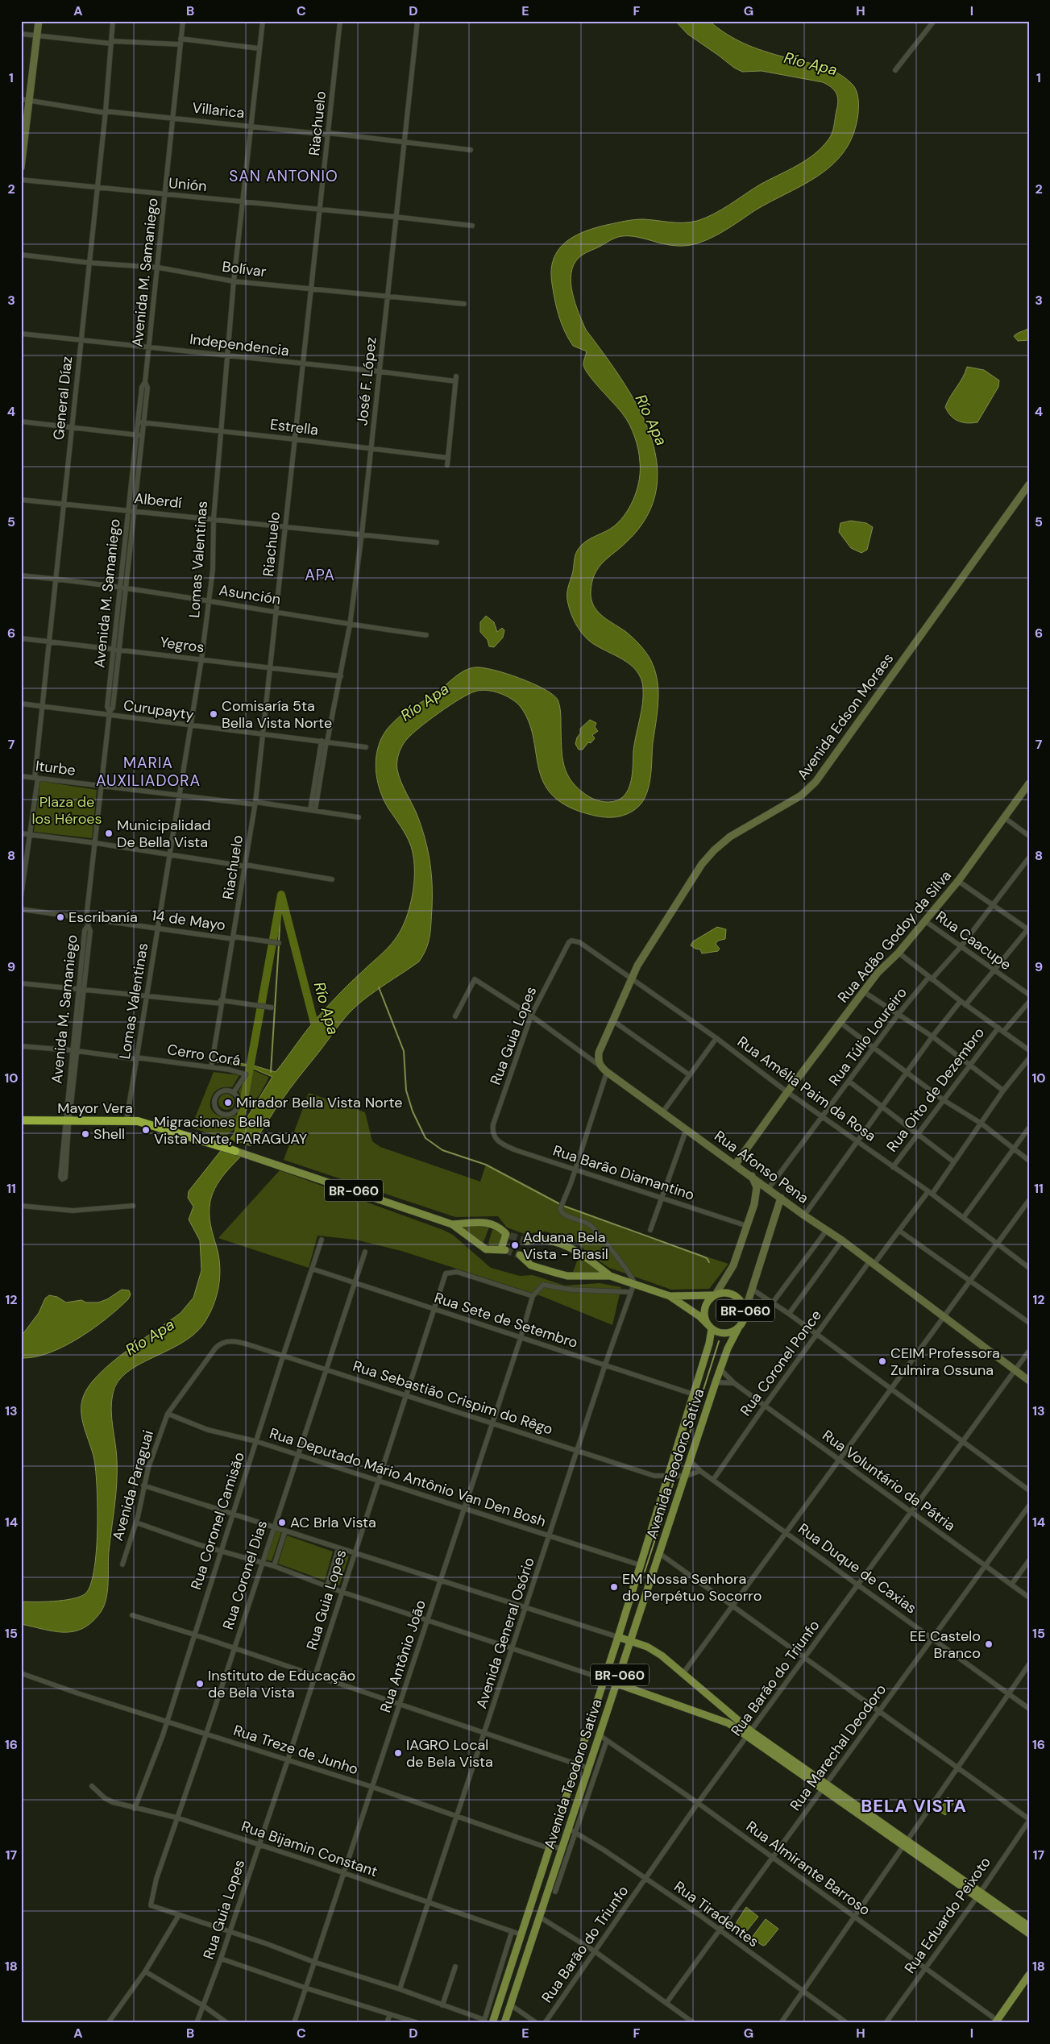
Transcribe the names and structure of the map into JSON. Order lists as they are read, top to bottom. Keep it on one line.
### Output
{"streets":{"highway":["Mayor Vera"],"main road":["BR-060","Avenida Teodoro Sativa"],"street":["Villarica","Riachuelo","Unión","Bolívar","Avenida M. Samaniego","Independencia","José F. López","General Díaz","Estrella","Alberdí","Lomas Valentinas","Asunción","Yegros","Curupayty","Avenida Edson Moraes","Iturbe","14 de Mayo","Rua Adão Godoy da Silva","Rua Caacupe","Rua Guia Lopes","Rua Túlio Loureiro","Cerro Corá","Rua Amélia Paim da Rosa","Rua Oito de Dezembro","Rua Afonso Pena","Rua Barão Diamantino","Rua Sete de Setembro","Rua Coronel Ponce","Rua Sebastião Crispim do Rêgo","Rua Deputado Mário Antônio Van Den Bosh","Rua Voluntário da Pátria","Avenida Paraguai","Rua Coronel Camisão","Rua Duque de Caxias","Rua Coronel Dias","Avenida General Osório","Rua Antônio João","Rua Barão do Triunfo","Rua Marechal Deodoro","Rua Treze de Junho","Rua Bijamin Constant","Rua Almirante Barroso","Rua Tiradentes","Rua Eduardo Peixoto"]},"crossings":[["Villarica","Riachuelo"],["Villarica","Avenida M. Samaniego"],["Villarica","José F. López"],["Villarica","General Díaz"],["Villarica","Lomas Valentinas"],["Riachuelo","Unión"],["Riachuelo","Bolívar"],["Riachuelo","Independencia"],["Riachuelo","Estrella"],["Riachuelo","Alberdí"],["Riachuelo","Asunción"],["Riachuelo","Yegros"],["Riachuelo","Curupayty"],["Riachuelo","Iturbe"],["Riachuelo","14 de Mayo"],["Riachuelo","Cerro Corá"],["Unión","Avenida M. Samaniego"],["Unión","José F. López"],["Unión","General Díaz"],["Unión","Lomas Valentinas"],["Bolívar","Avenida M. Samaniego"],["Bolívar","José F. López"],["Bolívar","General Díaz"],["Bolívar","Lomas Valentinas"],["Avenida M. Samaniego","Independencia"],["Avenida M. Samaniego","Estrella"],["Avenida M. Samaniego","Alberdí"],["Avenida M. Samaniego","Asunción"],["Avenida M. Samaniego","Yegros"],["Avenida M. Samaniego","Curupayty"],["Avenida M. Samaniego","Iturbe"],["Avenida M. Samaniego","14 de Mayo"],["Avenida M. Samaniego","Cerro Corá"],["Avenida M. Samaniego","Mayor Vera"],["Independencia","José F. López"],["Independencia","General Díaz"],["Independencia","Estrella"],["Independencia","Lomas Valentinas"],["José F. López","Estrella"],["José F. López","Alberdí"],["José F. López","Asunción"],["José F. López","Yegros"],["José F. López","Curupayty"],["José F. López","Iturbe"],["General Díaz","Alberdí"],["General Díaz","Asunción"],["General Díaz","Yegros"],["General Díaz","Curupayty"],["General Díaz","Iturbe"],["Estrella","Lomas Valentinas"],["Alberdí","Lomas Valentinas"],["Lomas Valentinas","Asunción"],["Lomas Valentinas","Yegros"],["Lomas Valentinas","Curupayty"],["Lomas Valentinas","Iturbe"],["Lomas Valentinas","14 de Mayo"],["Lomas Valentinas","Cerro Corá"],["Lomas Valentinas","Mayor Vera"],["Avenida Edson Moraes","Rua Amélia Paim da Rosa"],["Avenida Edson Moraes","Rua Afonso Pena"],["Rua Adão Godoy da Silva","Rua Caacupe"],["Rua Adão Godoy da Silva","Rua Amélia Paim da Rosa"],["Rua Adão Godoy da Silva","Rua Afonso Pena"],["Rua Caacupe","Rua Túlio Loureiro"],["Rua Guia Lopes","Rua Amélia Paim da Rosa"],["Rua Guia Lopes","Rua Afonso Pena"],["Rua Guia Lopes","Rua Barão Diamantino"],["Rua Guia Lopes","Rua Sete de Setembro"],["Rua Guia Lopes","Rua Sebastião Crispim do Rêgo"],["Rua Guia Lopes","Rua Deputado Mário Antônio Van Den Bosh"],["Rua Guia Lopes","Rua Antônio João"],["Rua Guia Lopes","Rua Treze de Junho"],["Rua Guia Lopes","Rua Bijamin Constant"],["Rua Túlio Loureiro","Rua Amélia Paim da Rosa"],["Rua Túlio Loureiro","Rua Afonso Pena"],["Rua Amélia Paim da Rosa","Rua Oito de Dezembro"],["Rua Amélia Paim da Rosa","Rua Coronel Ponce"],["Mayor Vera","BR-060"],["Rua Afonso Pena","Rua Coronel Ponce"],["Rua Afonso Pena","Rua Barão do Triunfo"],["BR-060","Avenida Teodoro Sativa"],["BR-060","Avenida General Osório"],["Rua Sete de Setembro","Avenida Teodoro Sativa"],["Rua Sete de Setembro","Rua Coronel Camisão"],["Rua Sete de Setembro","Rua Coronel Dias"],["Rua Sete de Setembro","Avenida General Osório"],["Rua Sete de Setembro","Rua Antônio João"],["Rua Coronel Ponce","Rua Voluntário da Pátria"],["Rua Coronel Ponce","Rua Duque de Caxias"],["Rua Sebastião Crispim do Rêgo","Avenida Teodoro Sativa"],["Rua Sebastião Crispim do Rêgo","Avenida Paraguai"],["Rua Sebastião Crispim do Rêgo","Rua Coronel Camisão"],["Rua Sebastião Crispim do Rêgo","Rua Coronel Dias"],["Rua Sebastião Crispim do Rêgo","Avenida General Osório"],["Rua Sebastião Crispim do Rêgo","Rua Antônio João"],["Avenida Teodoro Sativa","Rua Deputado Mário Antônio Van Den Bosh"],["Avenida Teodoro Sativa","Rua Voluntário da Pátria"],["Avenida Teodoro Sativa","Rua Duque de Caxias"],["Avenida Teodoro Sativa","Rua Treze de Junho"],["Avenida Teodoro Sativa","Rua Bijamin Constant"],["Avenida Teodoro Sativa","Rua Almirante Barroso"],["Avenida Teodoro Sativa","Rua Tiradentes"],["Rua Deputado Mário Antônio Van Den Bosh","Avenida Paraguai"],["Rua Deputado Mário Antônio Van Den Bosh","Rua Coronel Camisão"],["Rua Deputado Mário Antônio Van Den Bosh","Rua Coronel Dias"],["Rua Deputado Mário Antônio Van Den Bosh","Avenida General Osório"],["Rua Deputado Mário Antônio Van Den Bosh","Rua Antônio João"],["Rua Voluntário da Pátria","Rua Barão do Triunfo"],["Rua Voluntário da Pátria","Rua Marechal Deodoro"],["Rua Coronel Camisão","Rua Treze de Junho"],["Rua Coronel Camisão","Rua Bijamin Constant"],["Rua Duque de Caxias","Rua Barão do Triunfo"],["Rua Duque de Caxias","Rua Marechal Deodoro"],["Rua Coronel Dias","Rua Treze de Junho"],["Rua Coronel Dias","Rua Bijamin Constant"],["Avenida General Osório","Rua Treze de Junho"],["Avenida General Osório","Rua Bijamin Constant"],["Rua Antônio João","Rua Treze de Junho"],["Rua Antônio João","Rua Bijamin Constant"],["Rua Barão do Triunfo","Rua Almirante Barroso"],["Rua Barão do Triunfo","Rua Tiradentes"],["Rua Marechal Deodoro","Rua Almirante Barroso"],["Rua Marechal Deodoro","Rua Tiradentes"],["Rua Almirante Barroso","Rua Eduardo Peixoto"]],"districts":["SAN ANTONIO","APA","MARIA AUXILIADORA","BELA VISTA"],"water":["Río Apa"],"parks":["Plaza de los Héroes"],"places":["Comisaría 5ta Bella Vista Norte","Municipalidad De Bella Vista","Escribanía","Mirador Bella Vista Norte","Migraciones Bella Vista Norte, PARAGUAY","Shell","Aduana Bela Vista - Brasil","CEIM Professora Zulmira Ossuna","AC Brla Vista","EM Nossa Senhora do Perpétuo Socorro","EE Castelo Branco","Instituto de Educação de Bela Vista","IAGRO Local de Bela Vista"],"grid":{"columns":["A","B","C","D","E","F","G","H","I"],"rows":["1","2","3","4","5","6","7","8","9","10","11","12","13","14","15","16","17","18"]}}
